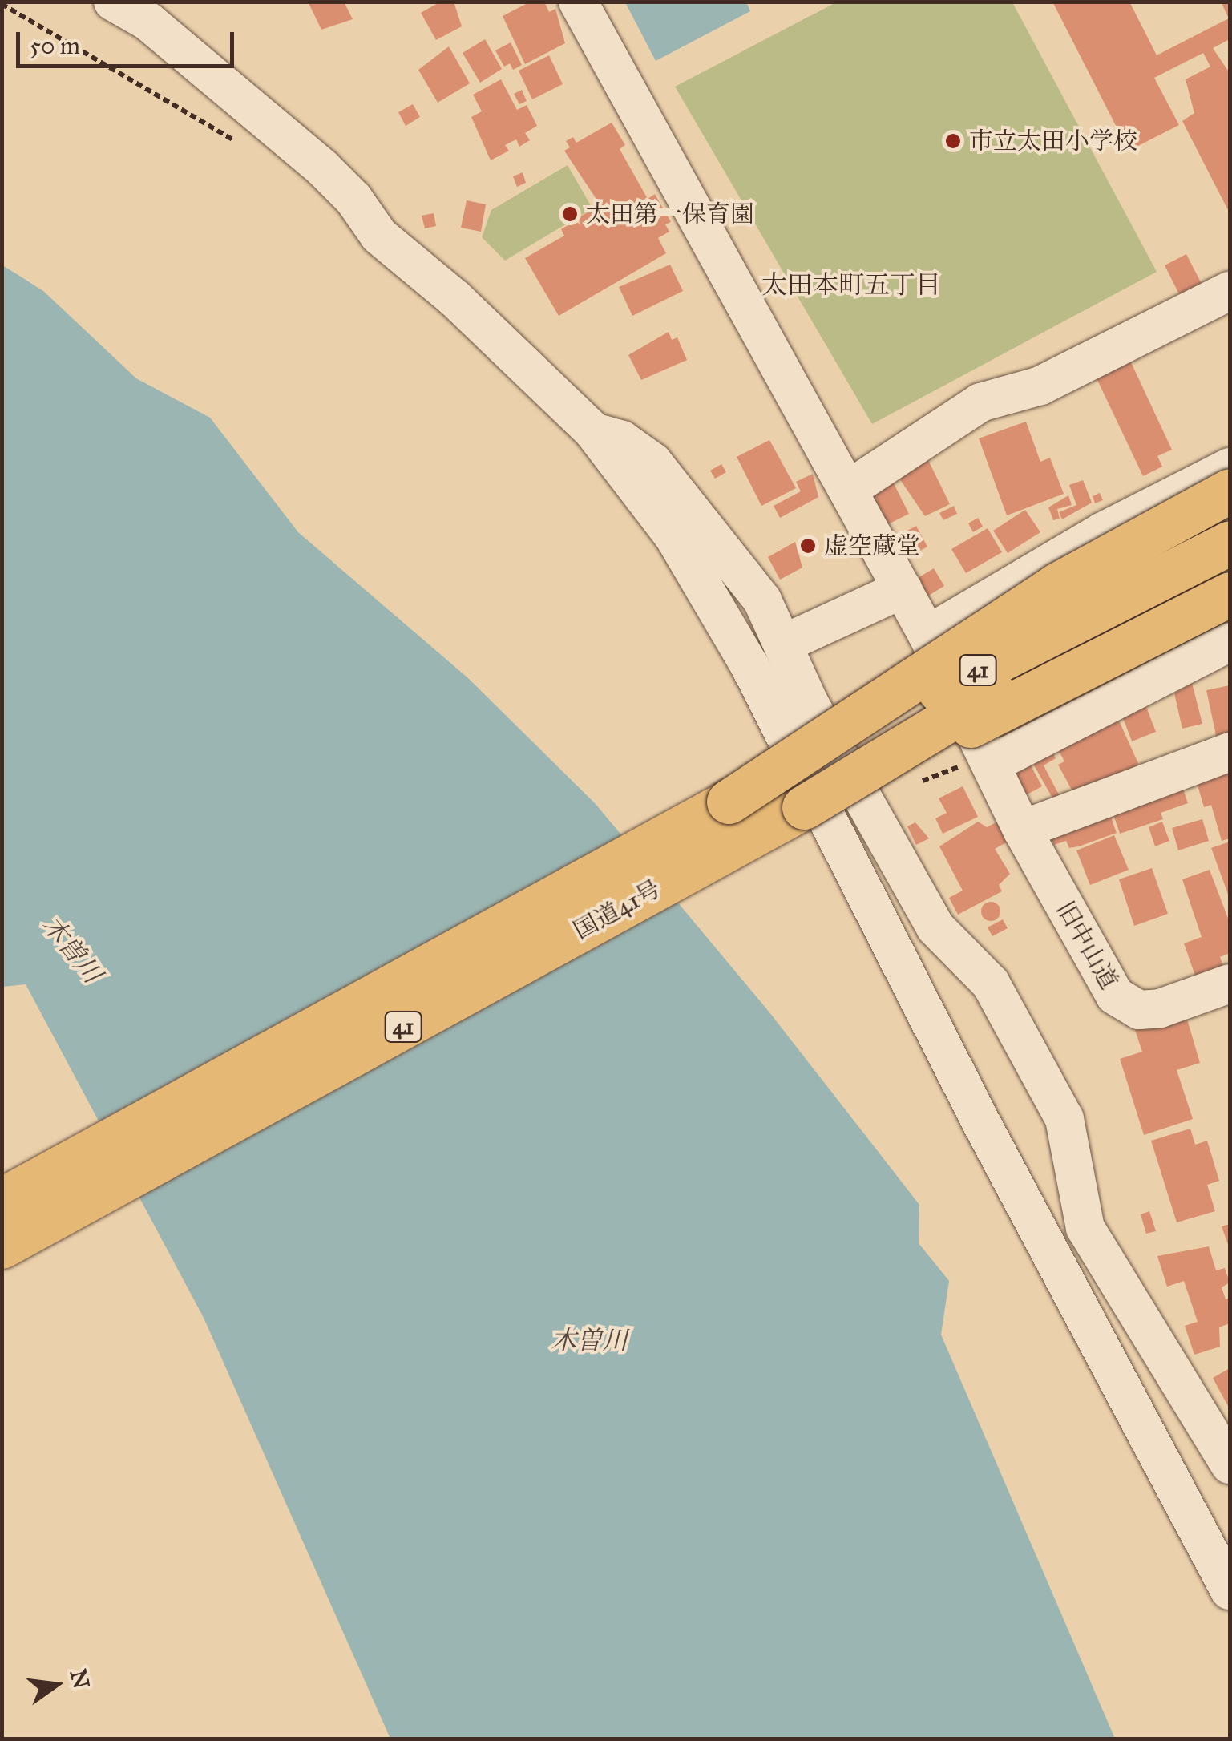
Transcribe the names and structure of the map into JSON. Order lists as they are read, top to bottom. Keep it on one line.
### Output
{"streets":{"highway":["41","国道41号"],"street":["旧中山道"]},"districts":["太田本町五丁目"],"water":["木曽川"],"places":["市立太田小学校","太田第一保育園","虚空蔵堂"],"scale_bar":"50 m","north":"right"}
